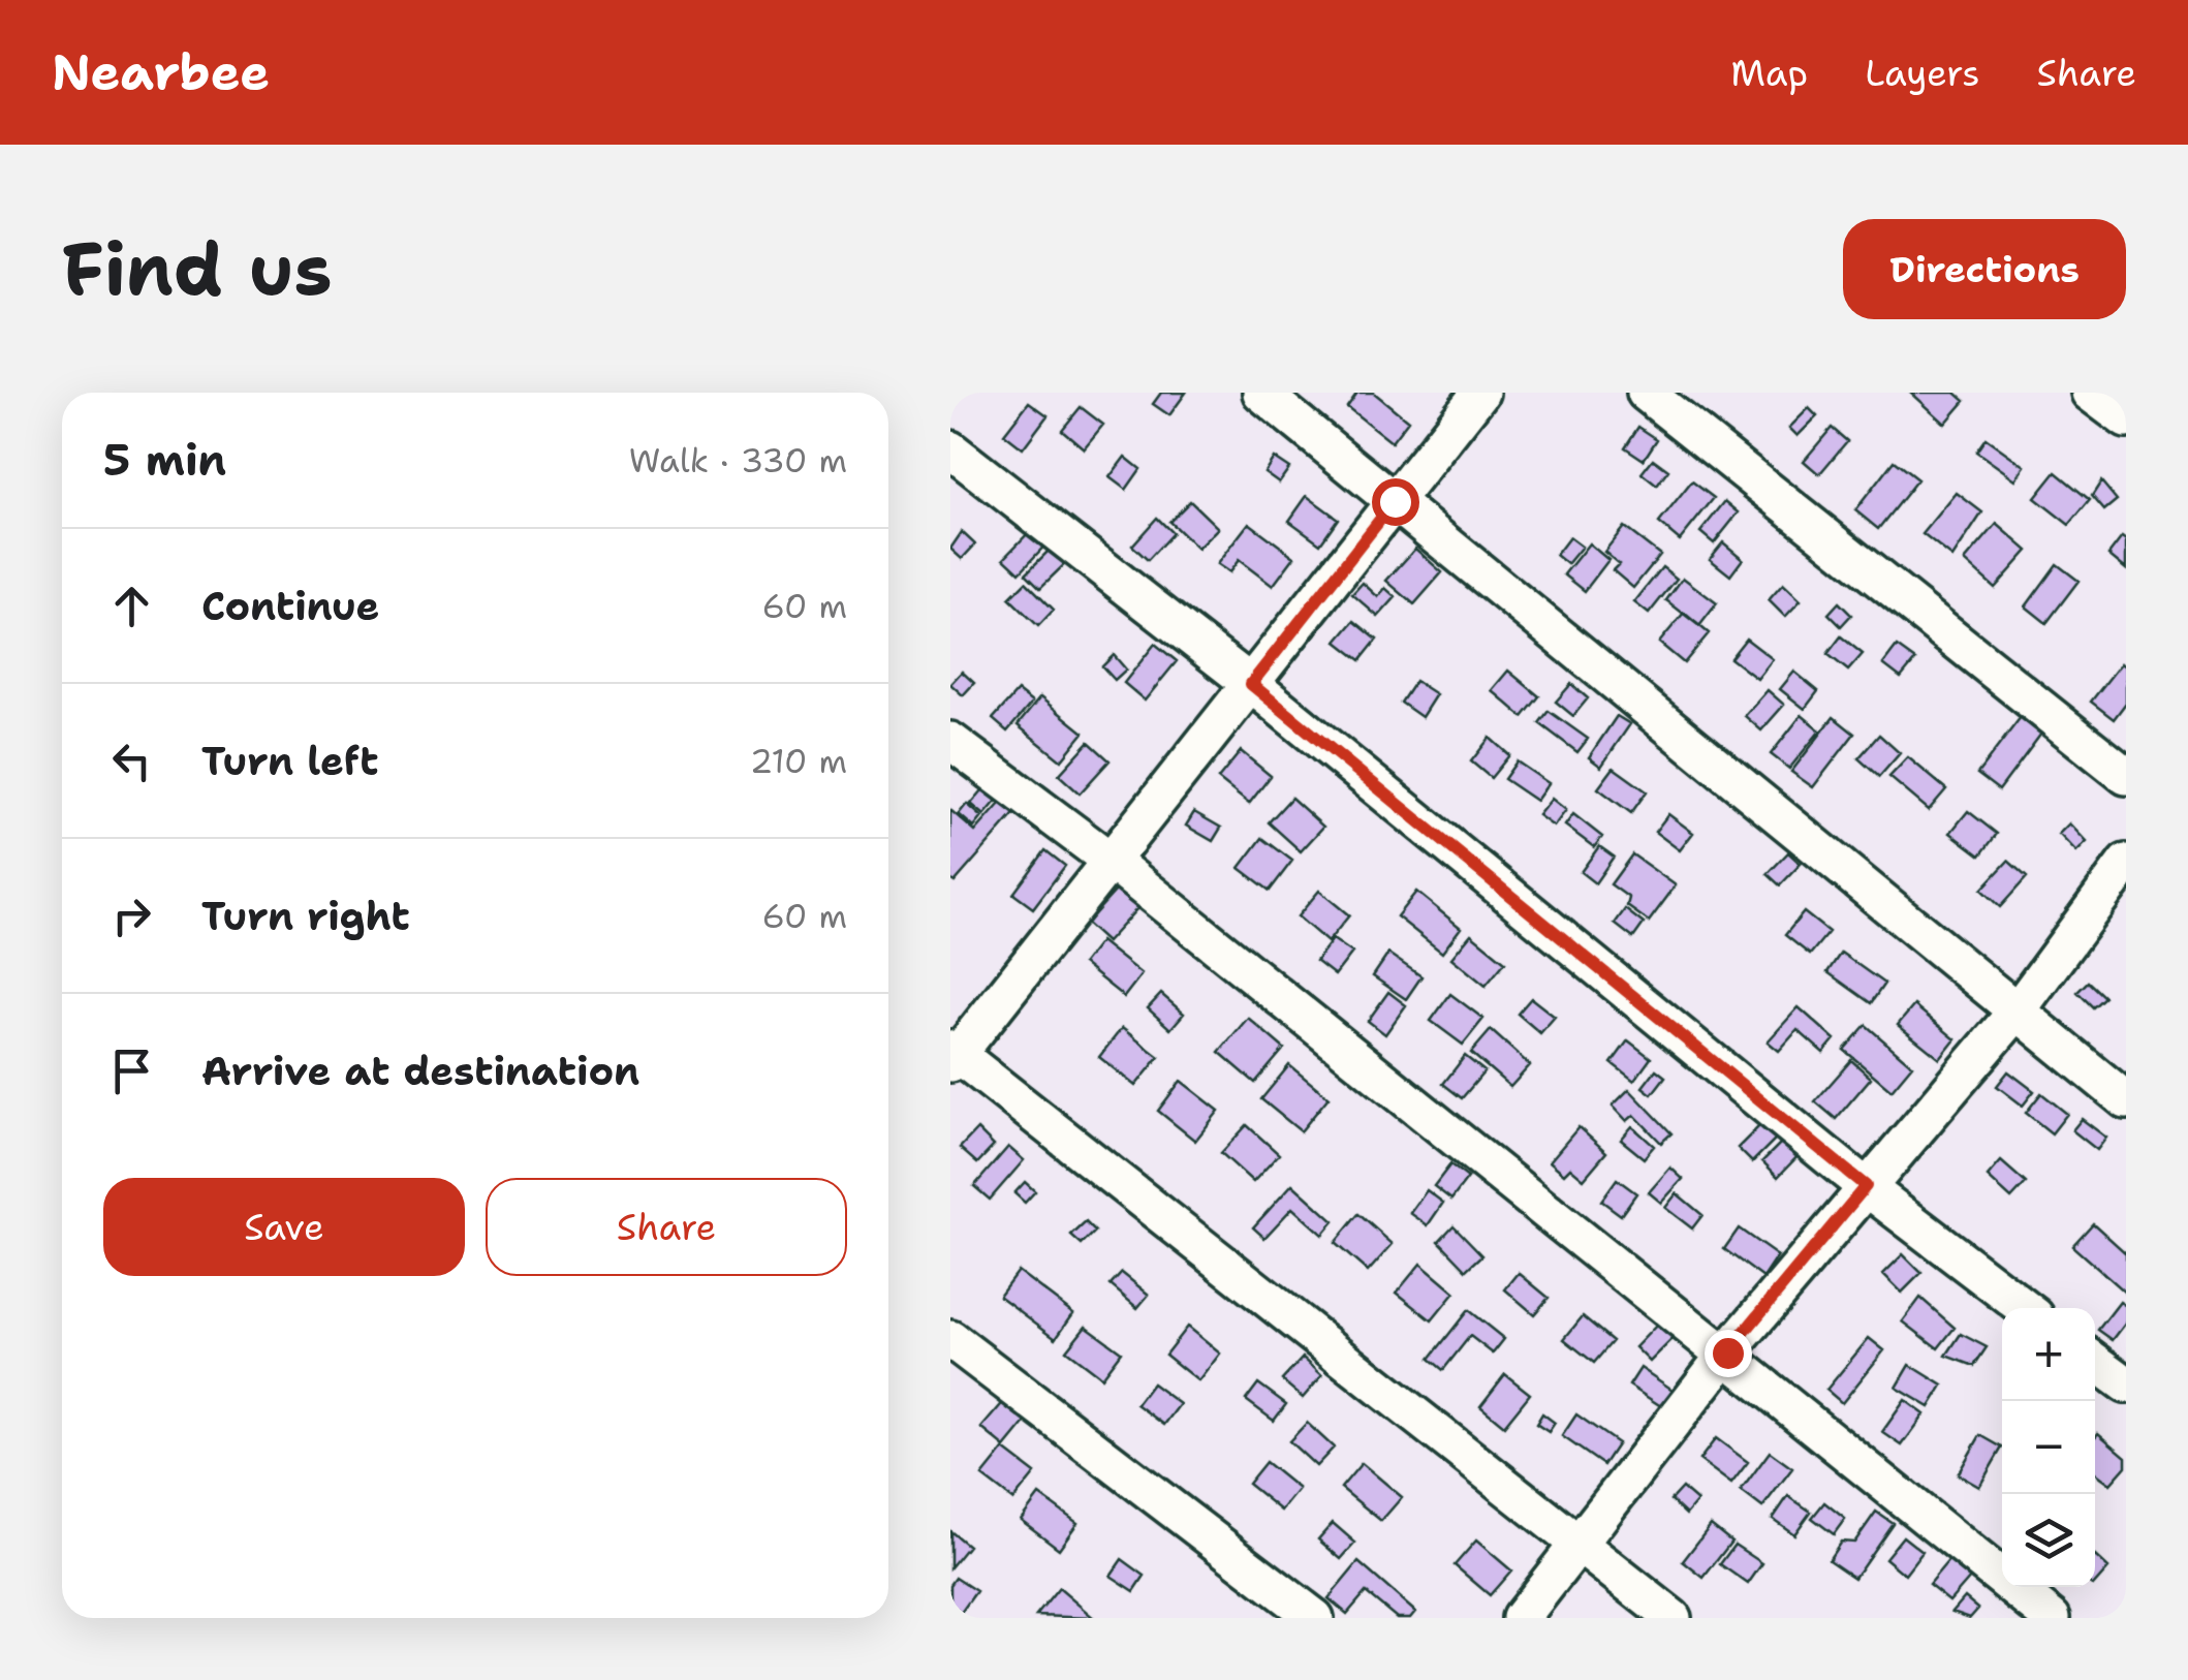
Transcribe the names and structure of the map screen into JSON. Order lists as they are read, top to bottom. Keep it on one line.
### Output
{"page":{"header":"Nearbee","nav":["Map","Layers","Share"],"buttons":["Directions",["Save","Share"]],"title":"Find us","heading":["5 min","Walk · 330 m"],"list":[["Continue","60 m"],["Turn left","210 m"],["Turn right","60 m"],"Arrive at destination"],"map_buttons":["+","−"]}}
